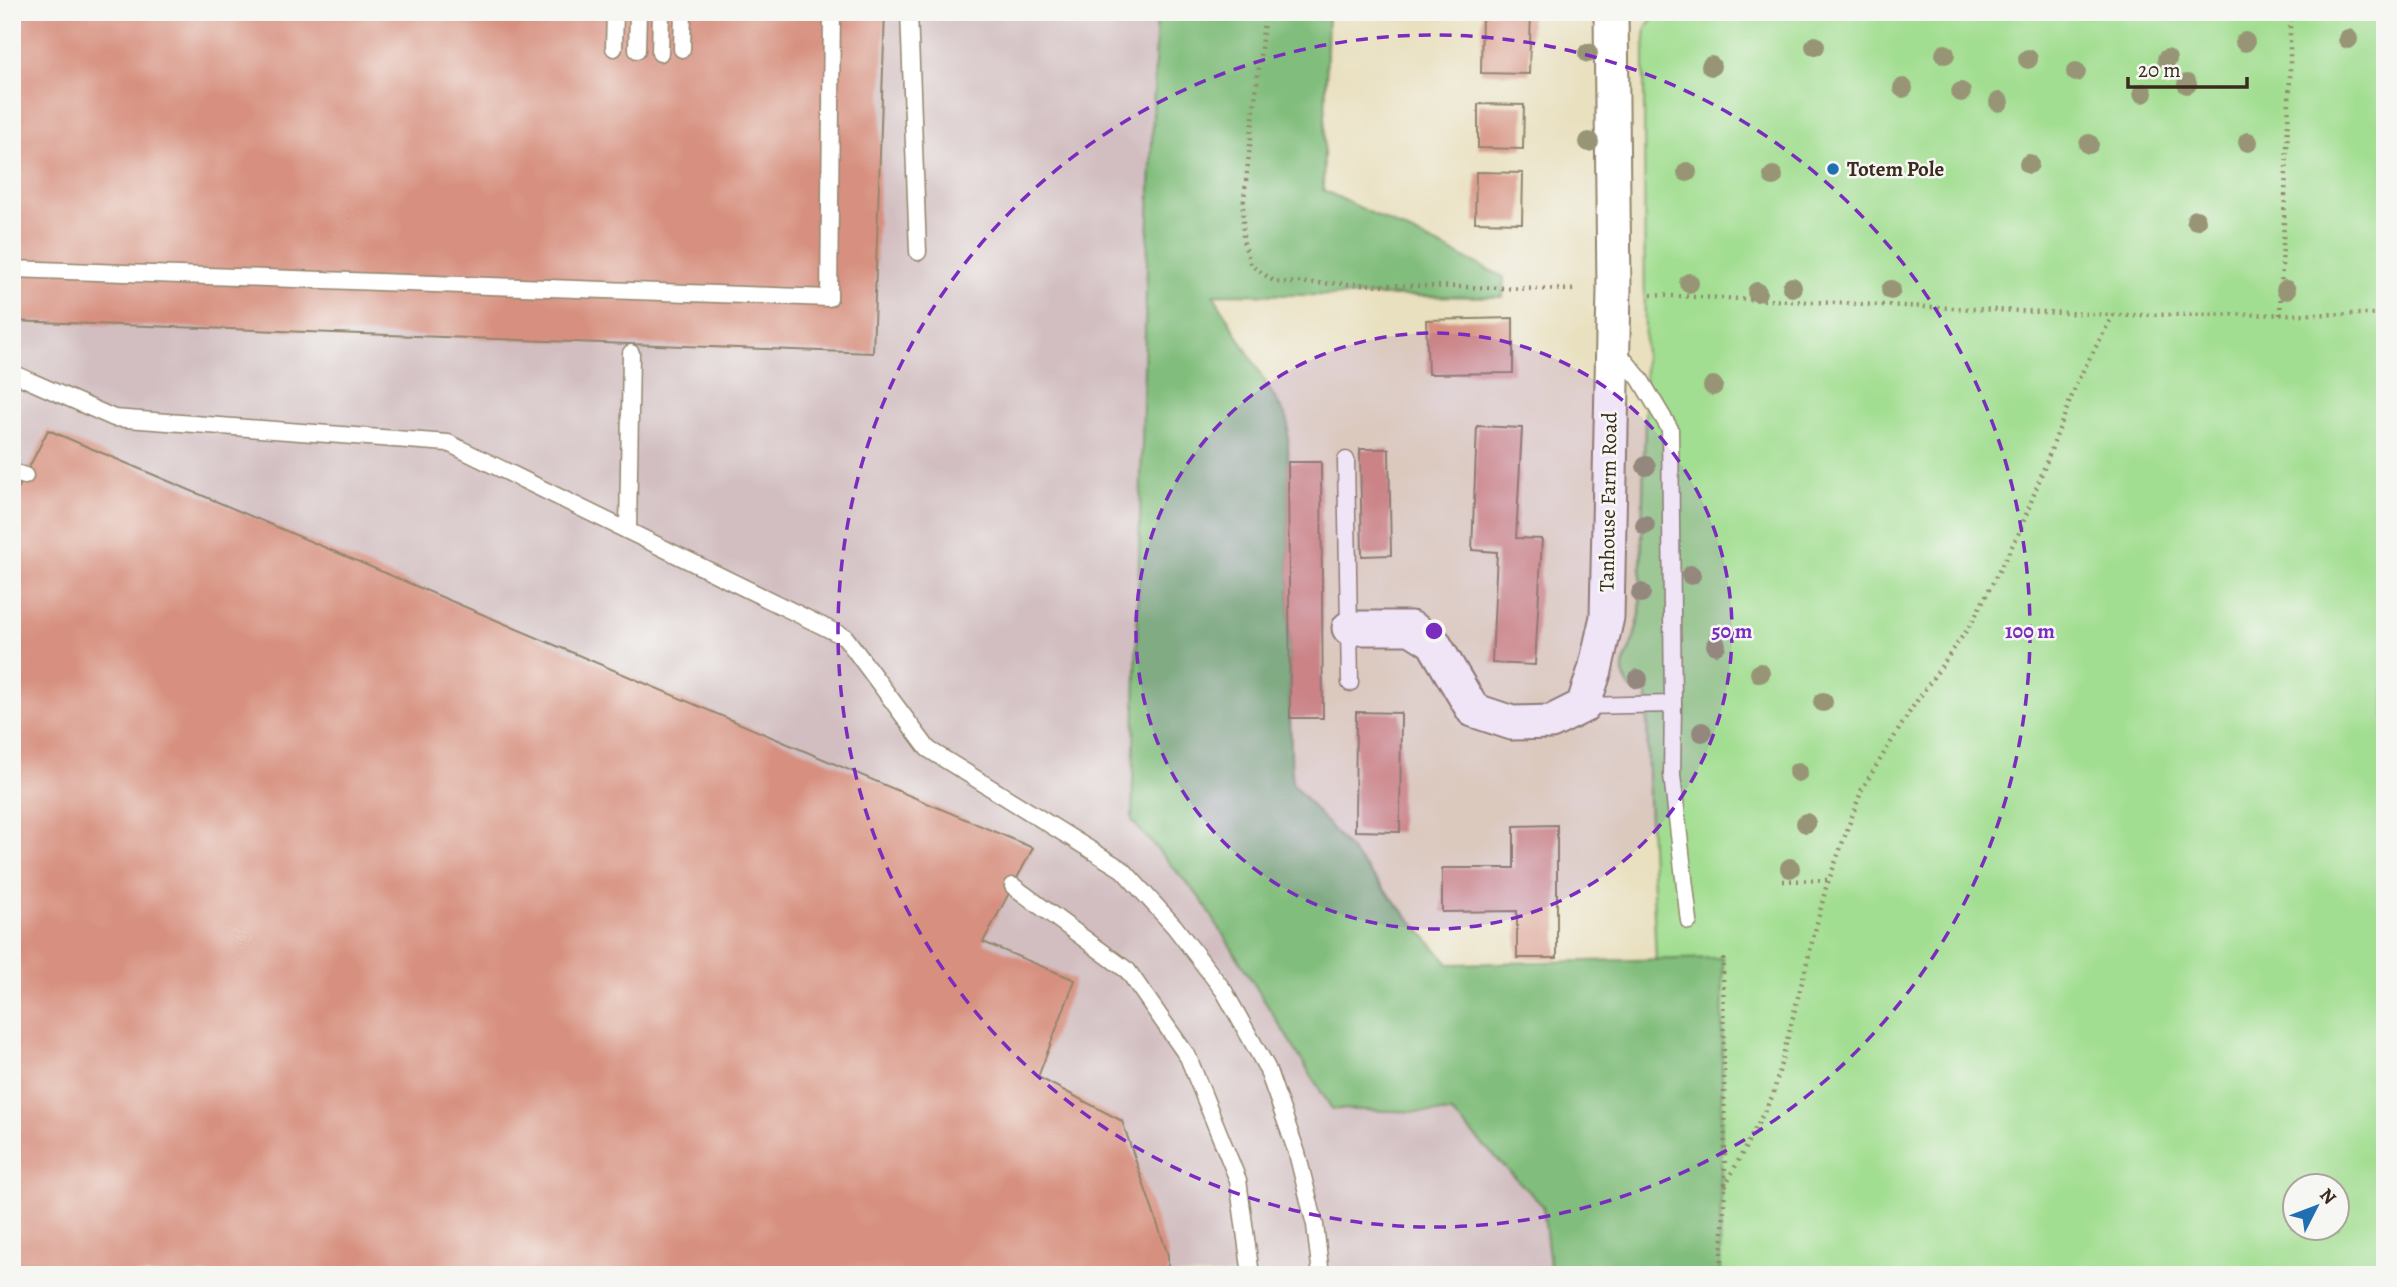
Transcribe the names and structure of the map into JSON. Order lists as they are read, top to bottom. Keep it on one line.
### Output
{"streets":{"street":["Tanhouse Farm Road"]},"places":["Totem Pole"],"scale_bar":"20 m","north":"top right","rings":["50 m","100 m"]}
